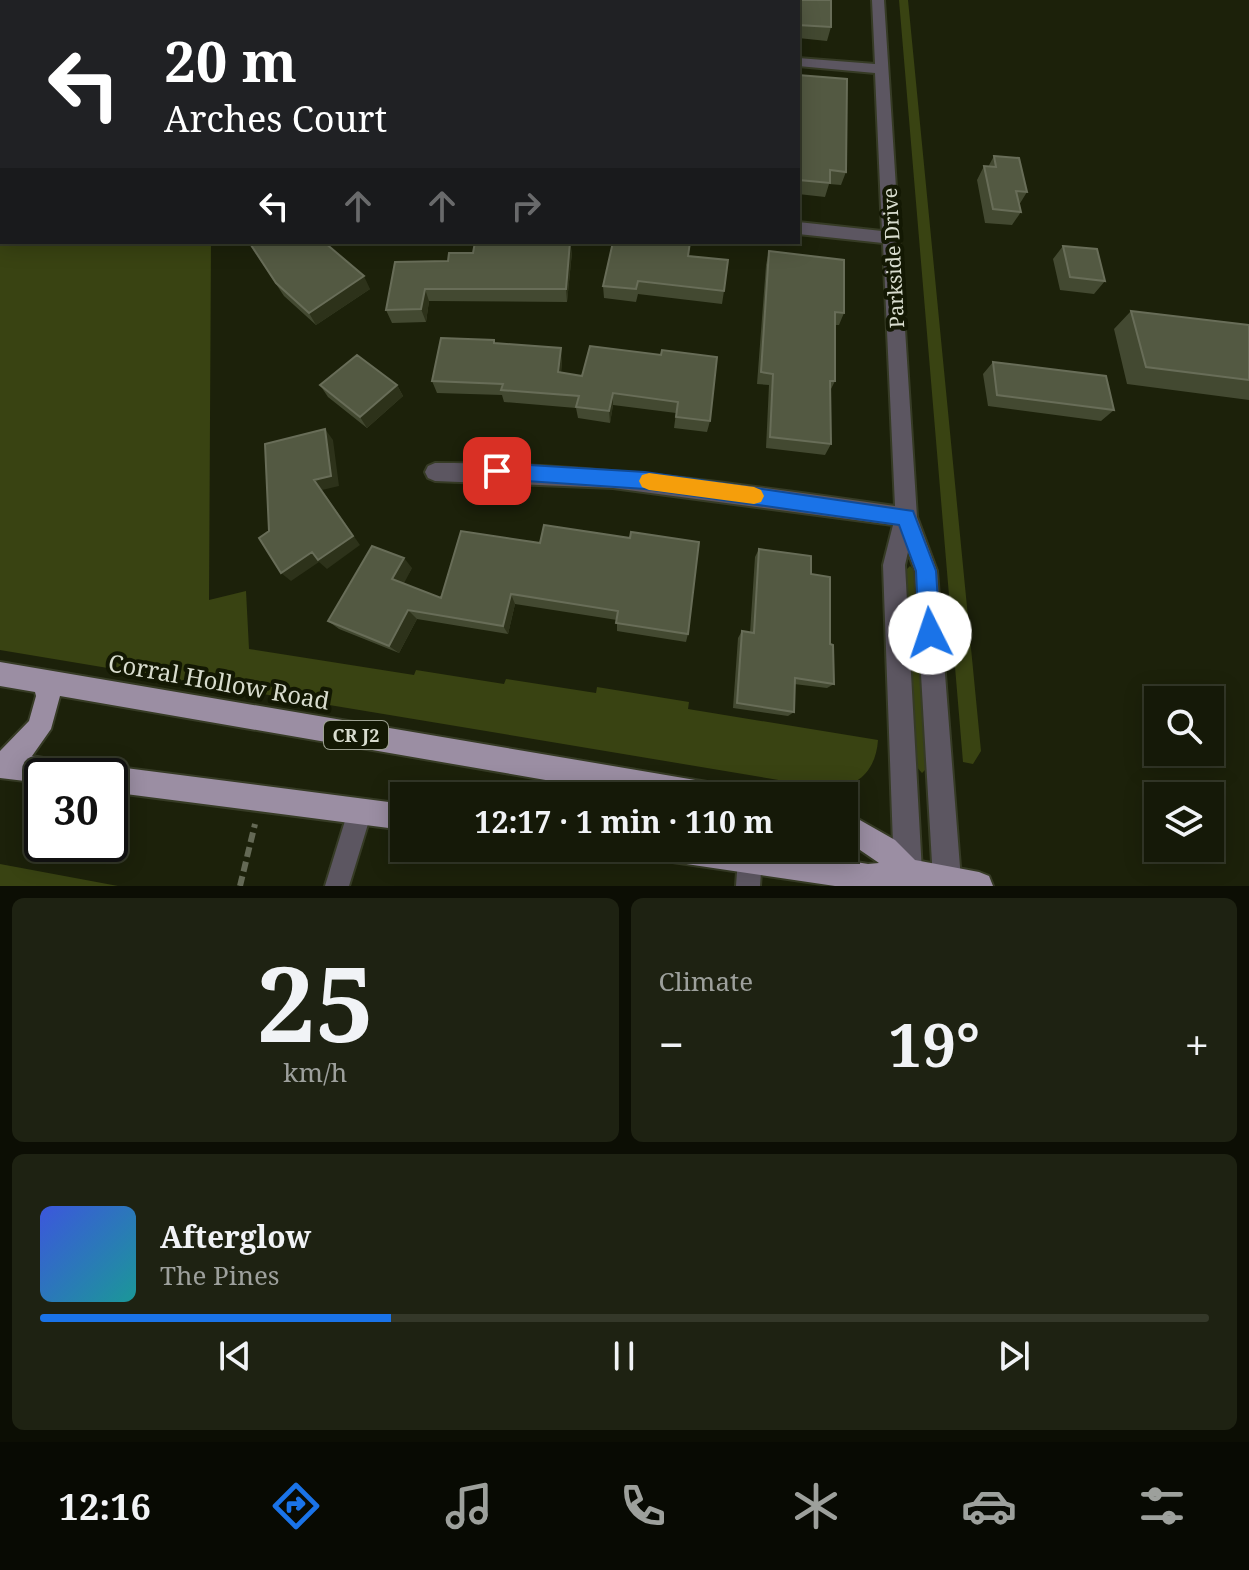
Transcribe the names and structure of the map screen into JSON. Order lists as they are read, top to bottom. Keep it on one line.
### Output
{"streets":{"main road":["Corral Hollow Road","CR J2"],"street":["Parkside Drive"]},"page":{"turn":["20 m","Arches Court"],"limit":"30","trip":"12:17 · 1 min · 110 m","tile":[["25","km/h"],"Climate"],"heat":["−","19°","+"],"song":["Afterglow","The Pines"],"tabs":"12:16"}}
